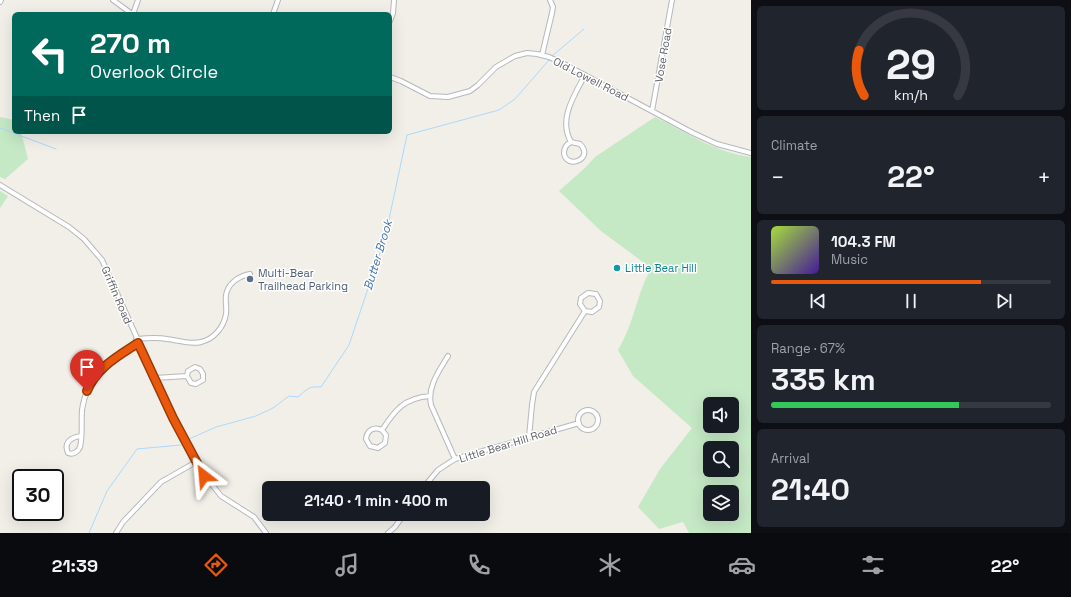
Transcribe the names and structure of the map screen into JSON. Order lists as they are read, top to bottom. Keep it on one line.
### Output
{"streets":{"street":["Vose Road","Old Lowell Road","Griffin Road","Little Bear Hill Road"]},"crossings":[["Vose Road","Old Lowell Road"]],"water":["Butter Brook"],"places":["Little Bear Hill","Multi-Bear Trailhead Parking"],"page":{"turn":["270 m","Overlook Circle"],"then":"Then","tile":["Climate",["Range · 67%","335 km"],["Arrival","21:40"]],"heat":["−","22°","+"],"song":["104.3 FM","Music"],"limit":"30","trip":"21:40 · 1 min · 400 m","tabs":["21:39","22°"],"gauge":["29","km/h"]}}
